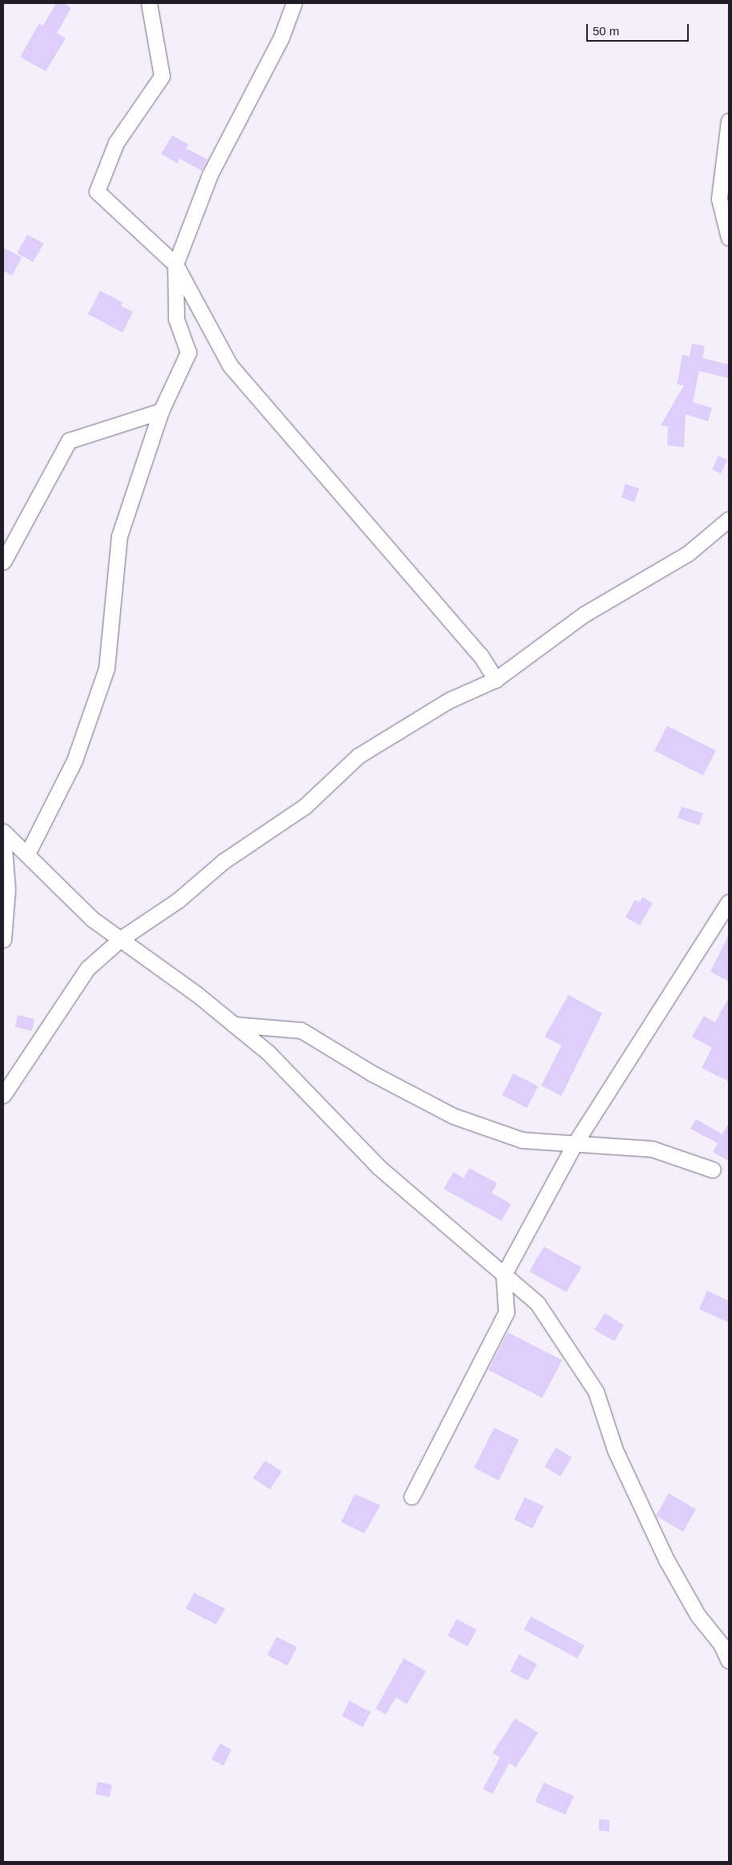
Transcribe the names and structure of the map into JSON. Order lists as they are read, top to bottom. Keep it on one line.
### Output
{"scale_bar":"50 m"}
